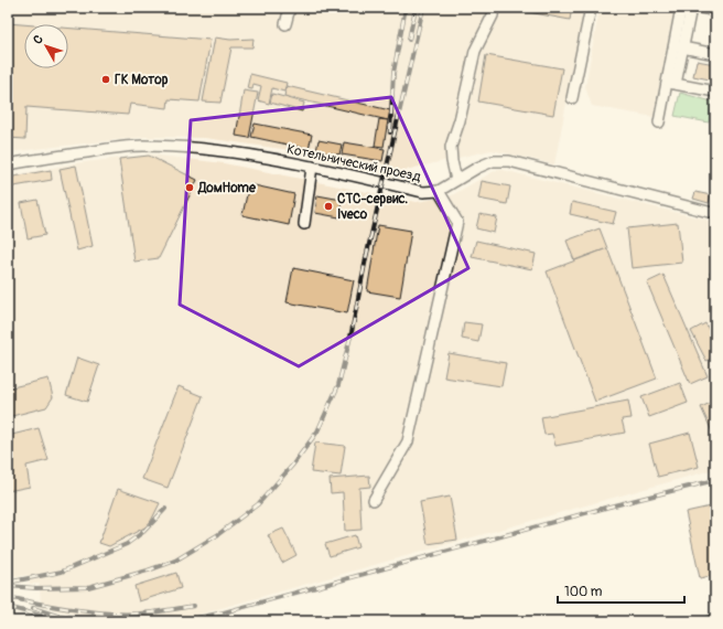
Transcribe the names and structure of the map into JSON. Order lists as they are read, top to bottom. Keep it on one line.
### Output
{"streets":{"street":["Котельнический проезд"]},"places":["ГК Мотор","ДомHome","СТС-сервис. Iveco"],"scale_bar":"100 m","north":"top left"}
